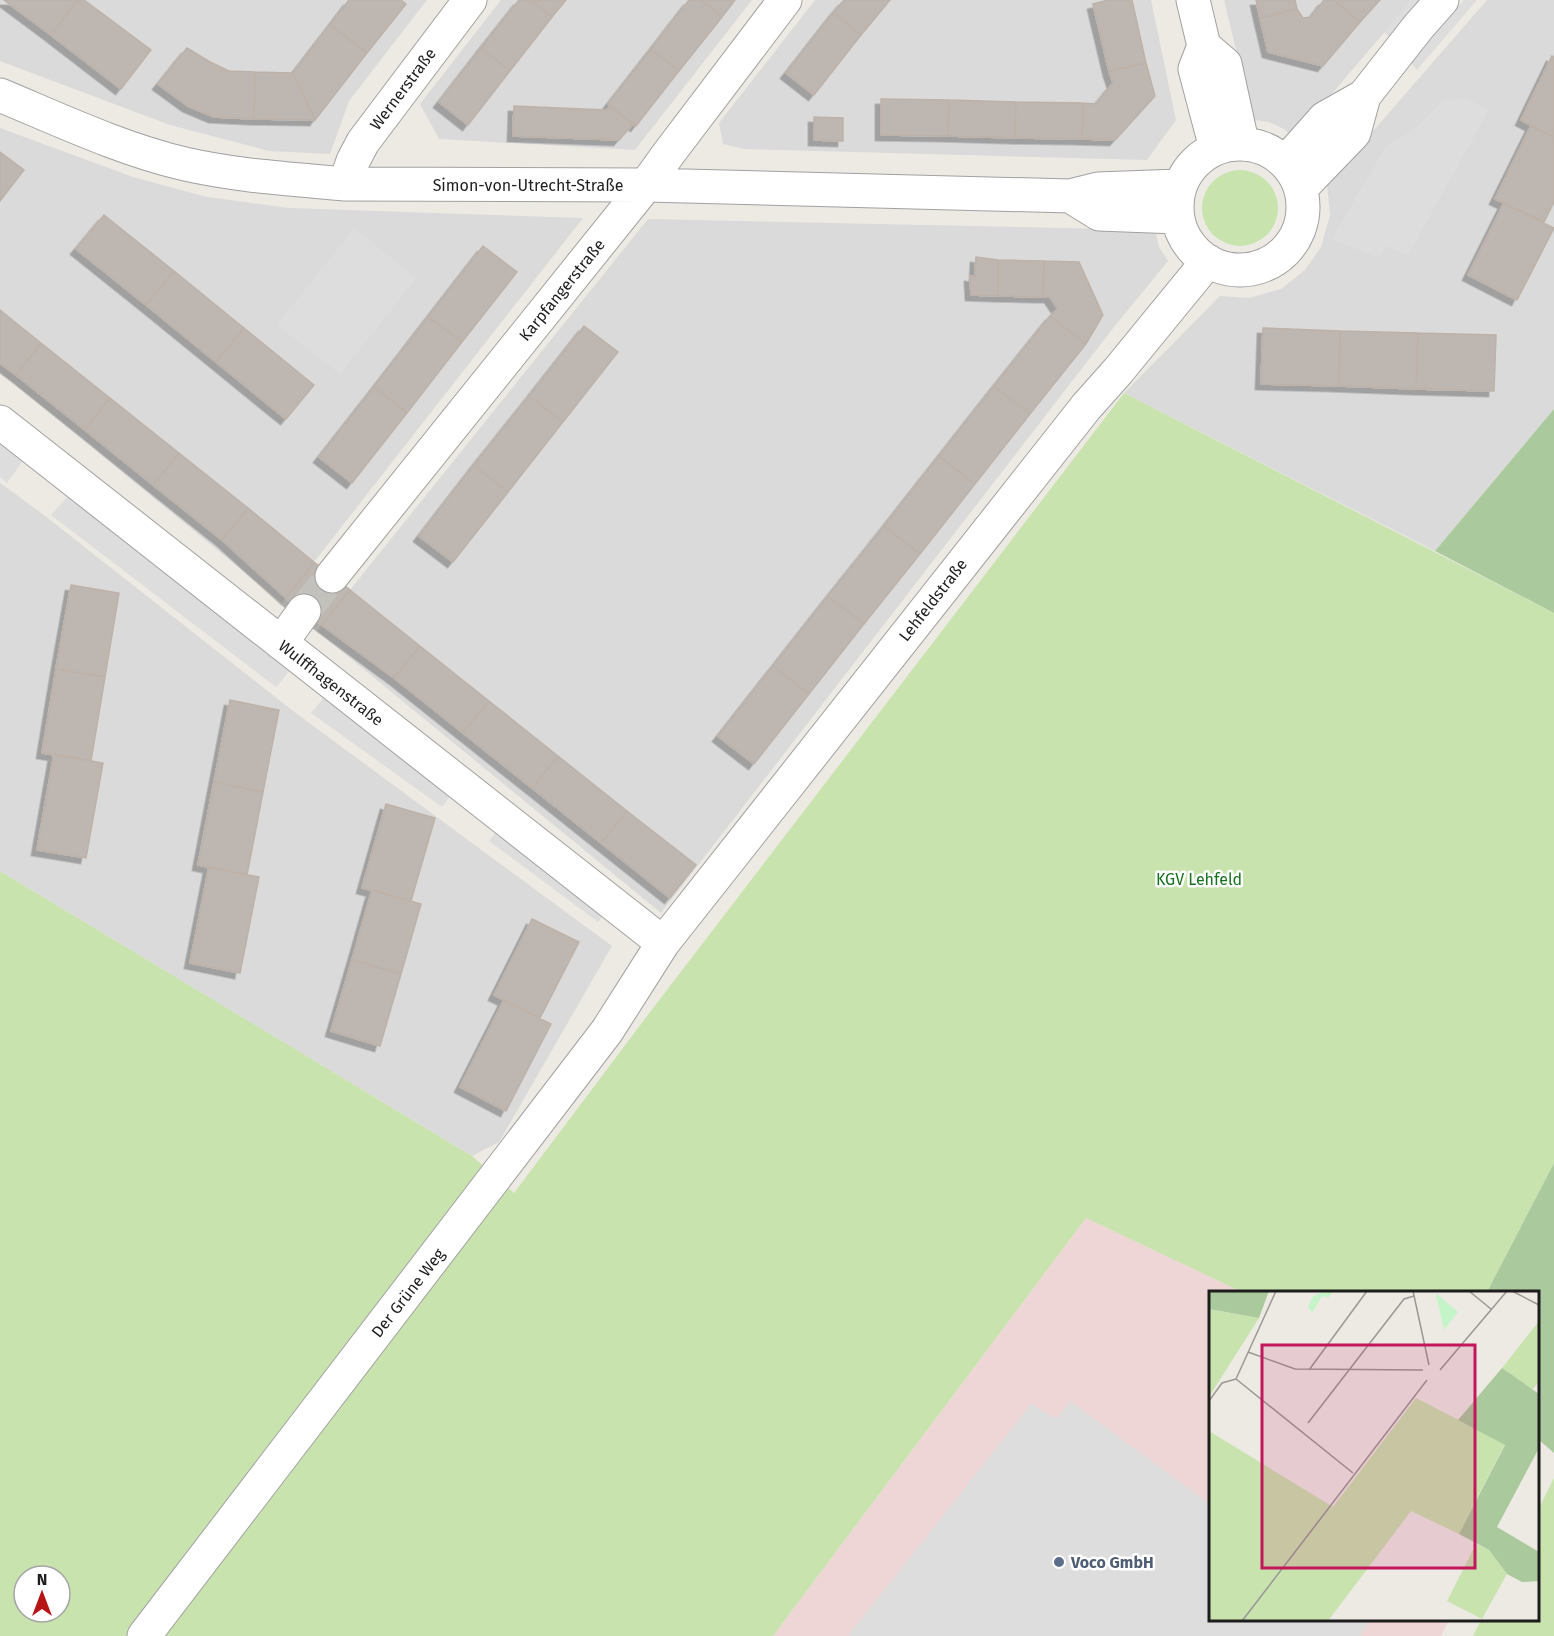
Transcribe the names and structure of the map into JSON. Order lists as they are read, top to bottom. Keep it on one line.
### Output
{"streets":{"street":["Wernerstraße","Simon-von-Utrecht-Straße","Karpfangerstraße","Lehfeldstraße","Wulffhagenstraße","Der Grüne Weg"]},"crossings":[["Wernerstraße","Simon-von-Utrecht-Straße"],["Simon-von-Utrecht-Straße","Karpfangerstraße"],["Simon-von-Utrecht-Straße","Lehfeldstraße"],["Lehfeldstraße","Wulffhagenstraße"],["Lehfeldstraße","Der Grüne Weg"],["Wulffhagenstraße","Der Grüne Weg"]],"parks":["KGV Lehfeld"],"places":["Voco GmbH"],"north":"top"}
